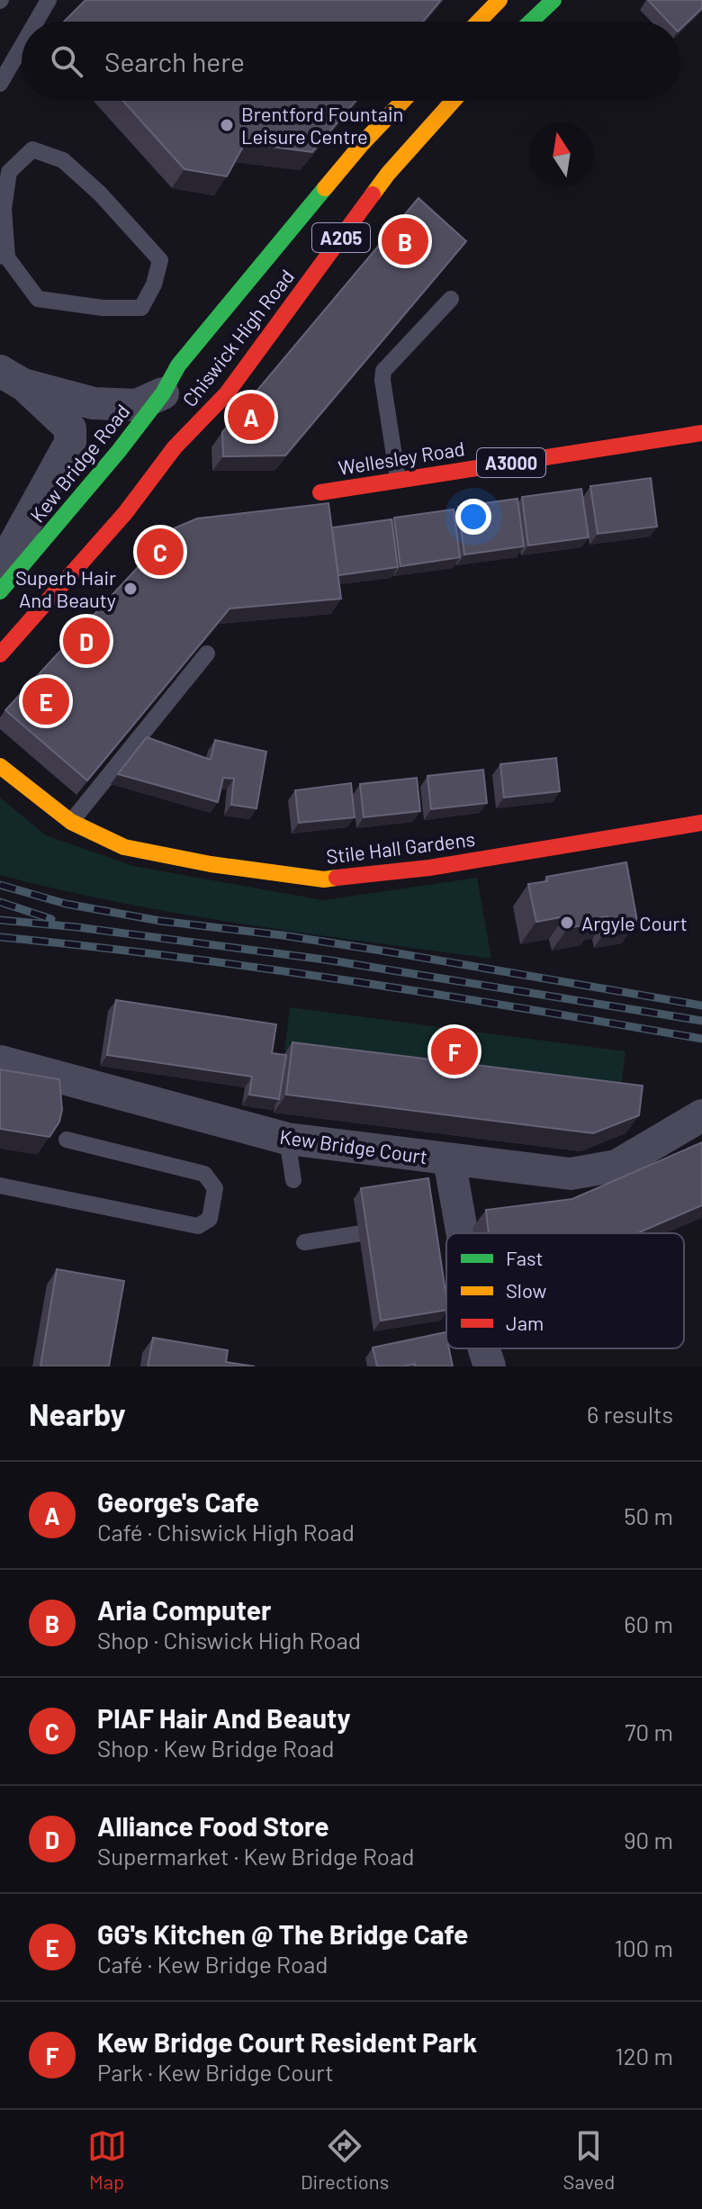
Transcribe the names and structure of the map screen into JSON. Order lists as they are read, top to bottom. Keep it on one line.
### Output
{"streets":{"main road":["A205","Chiswick High Road","Wellesley Road","Kew Bridge Road","A3000","Stile Hall Gardens"],"street":["Kew Bridge Court"]},"crossings":[["Chiswick High Road","Kew Bridge Road"]],"places":["Brentford Fountain Leisure Centre","Superb Hair And Beauty","Argyle Court"],"legend":["Fast","Slow","Jam"],"north":"top","page":{"search":"Search here","pins":["B","A","C","D","E","F"],"heading":["Nearby","6 results"],"list":[{"mark":"A","name":"George's Cafe","note":"Café · Chiswick High Road","value":"50 m"},{"mark":"B","name":"Aria Computer","note":"Shop · Chiswick High Road","value":"60 m"},{"mark":"C","name":"PIAF Hair And Beauty","note":"Shop · Kew Bridge Road","value":"70 m"},{"mark":"D","name":"Alliance Food Store","note":"Supermarket · Kew Bridge Road","value":"90 m"},{"mark":"E","name":"GG's Kitchen @ The Bridge Cafe","note":"Café · Kew Bridge Road","value":"100 m"},{"mark":"F","name":"Kew Bridge Court Resident Park","note":"Park · Kew Bridge Court","value":"120 m"}],"nav":["Map","Directions","Saved"]}}
